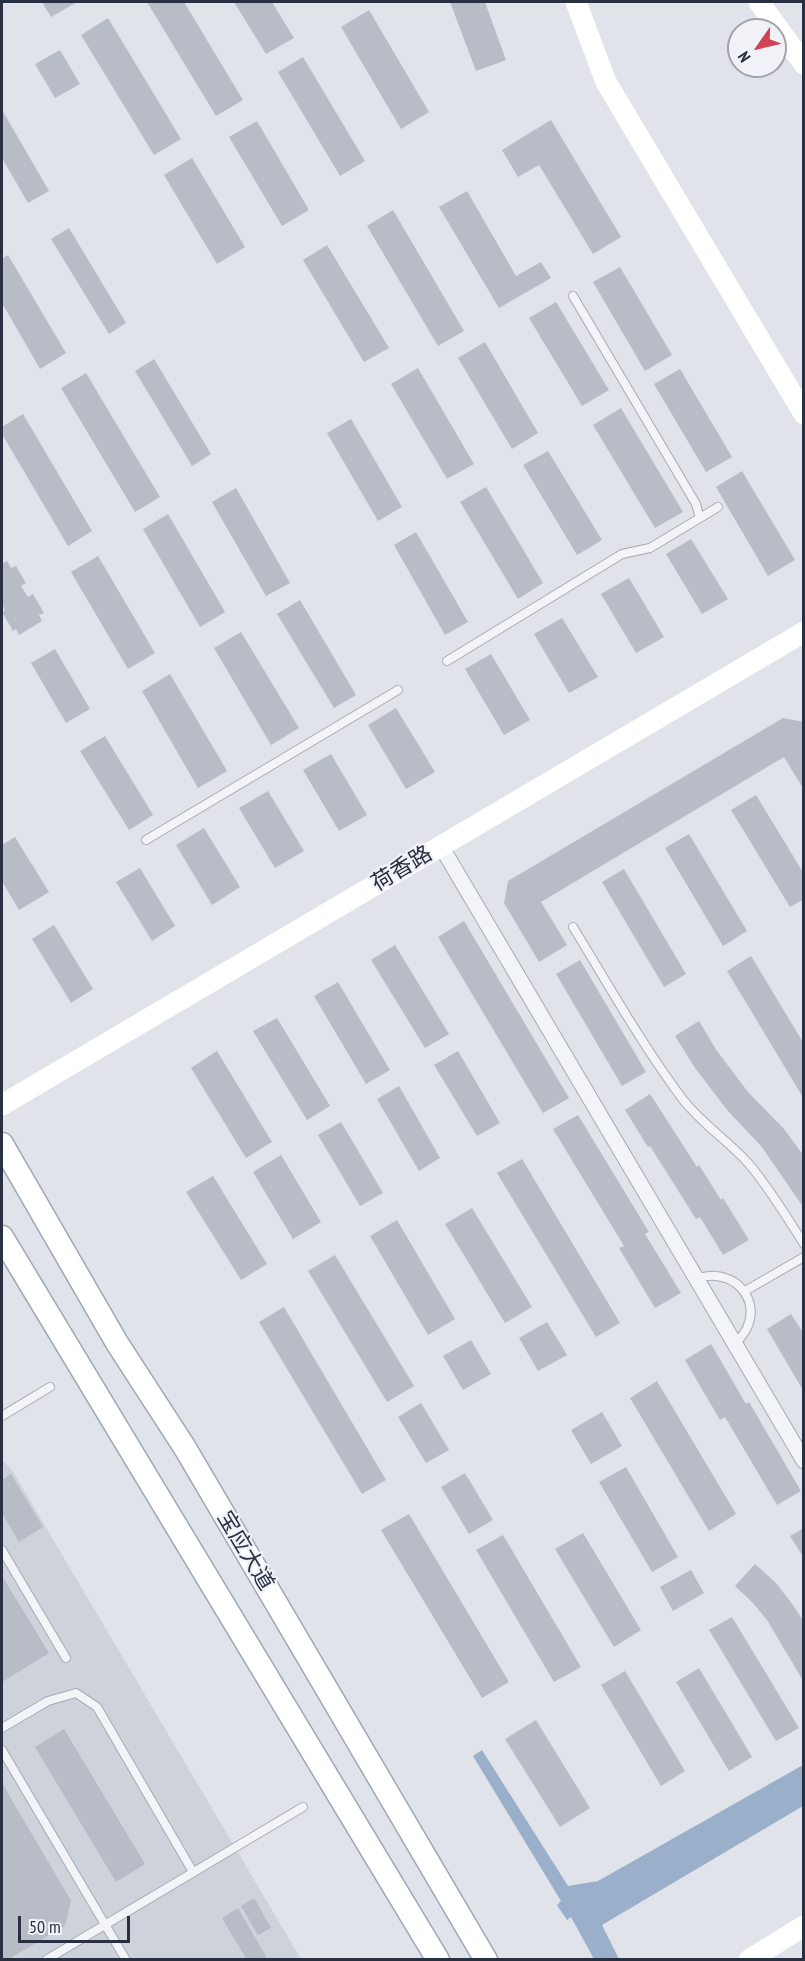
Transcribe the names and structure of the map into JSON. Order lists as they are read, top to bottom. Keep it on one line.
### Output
{"streets":{"main road":["宝应大道"],"street":["荷香路"]},"scale_bar":"50 m","north":"bottom left"}
